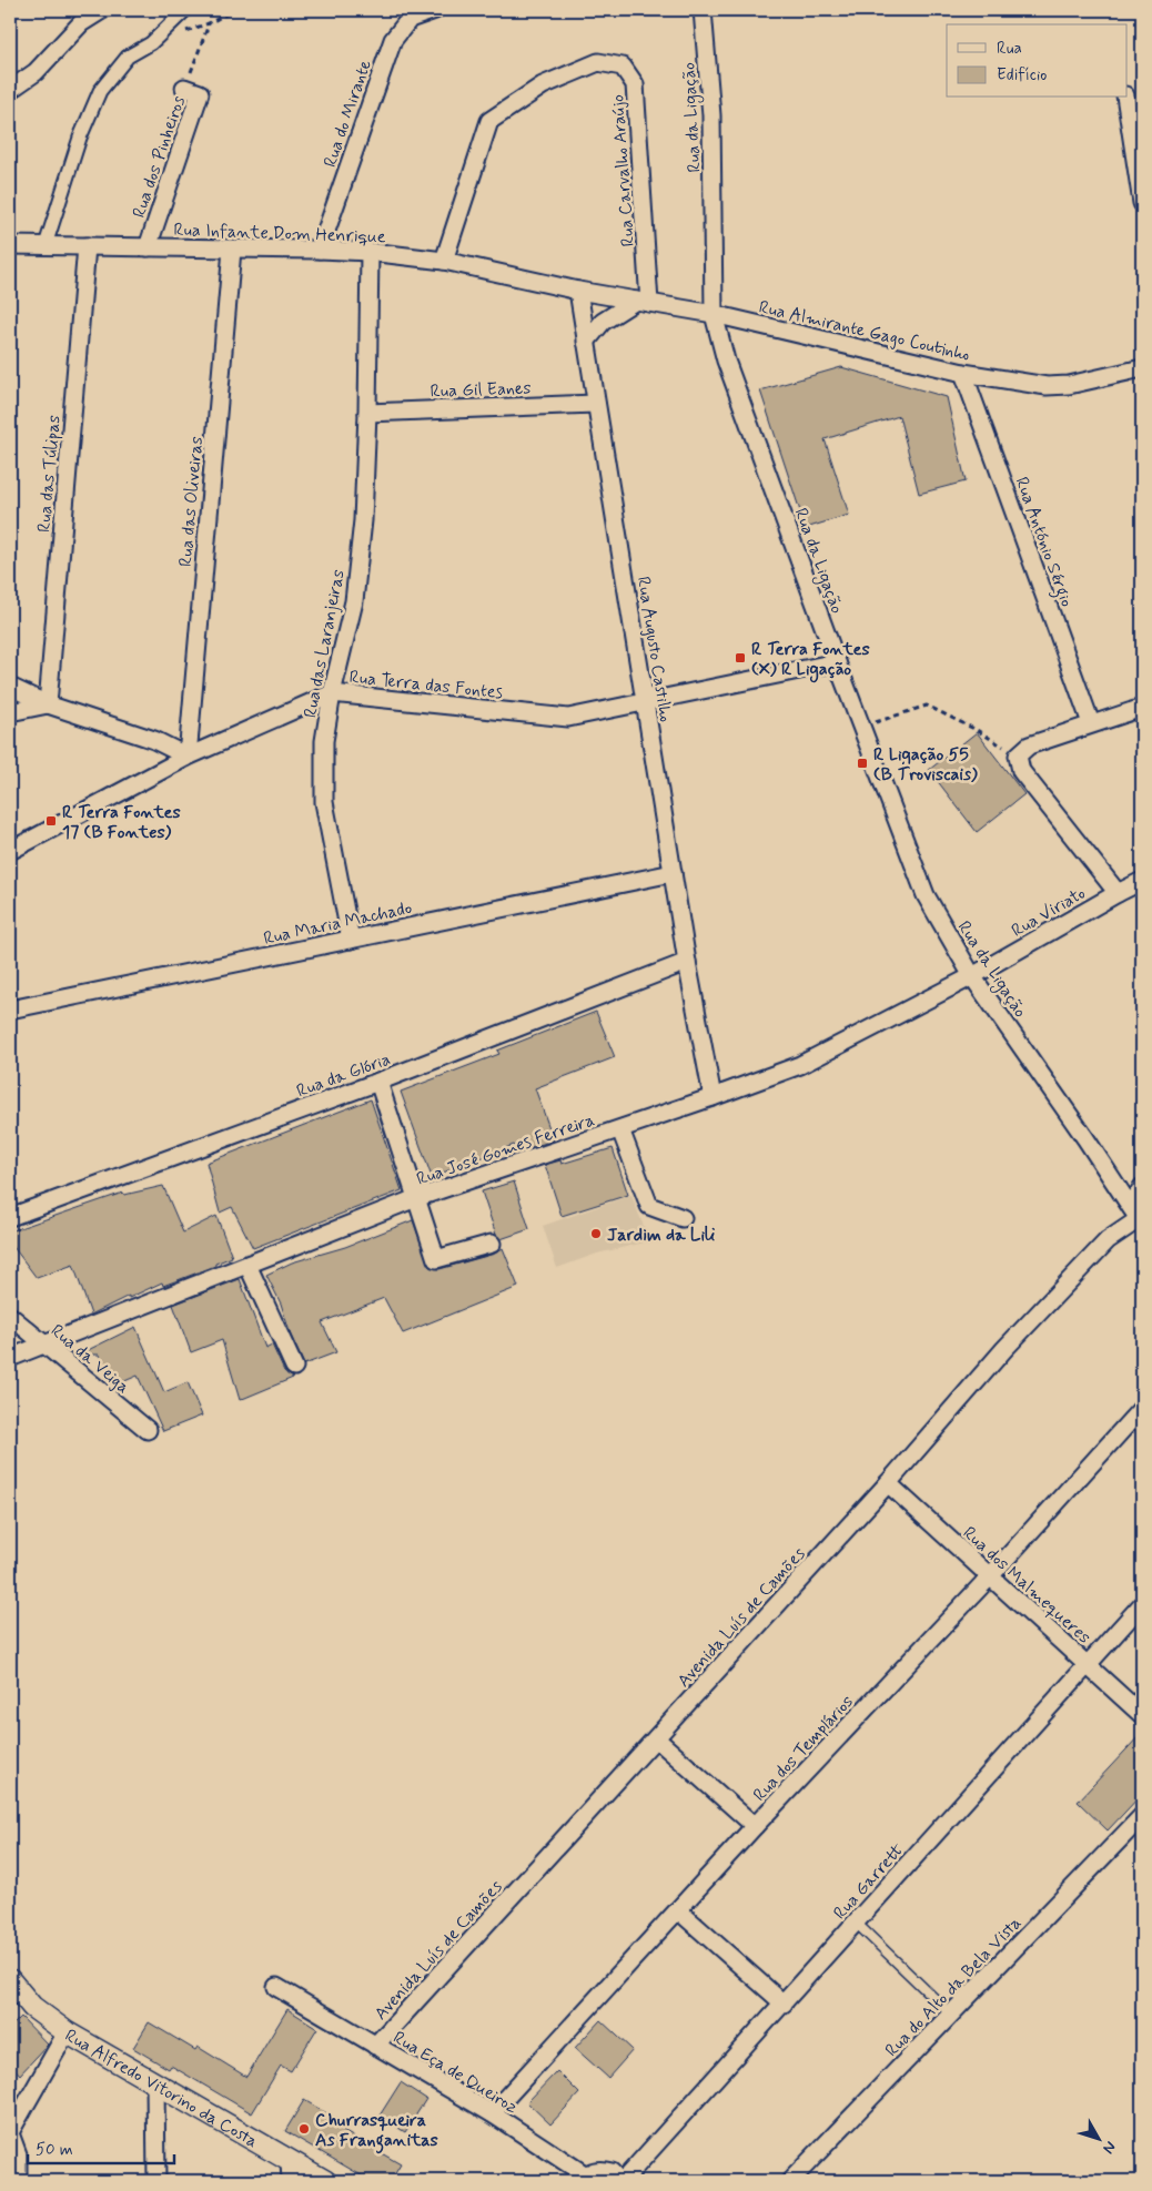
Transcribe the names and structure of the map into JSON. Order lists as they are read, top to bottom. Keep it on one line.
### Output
{"streets":{"street":["Rua do Mirante","Rua da Ligação","Rua dos Pinheiros","Rua Carvalho Araújo","Rua Infante Dom Henrique","Rua Almirante Gago Coutinho","Rua Gil Eanes","Rua das Túlipas","Rua das Oliveiras","Rua António Sérgio","Rua das Laranjeiras","Rua Augusto Castilho","Rua Terra das Fontes","Rua Viriato","Rua Maria Machado","Rua da Glória","Rua José Gomes Ferreira","Rua da Veiga","Rua dos Malmequeres","Avenida Luís de Camões","Rua dos Templários","Rua Garrett","Rua do Alto da Bela Vista","Rua Eça de Queiroz","Rua Alfredo Vitorino da Costa"]},"crossings":[["Rua do Mirante","Rua Infante Dom Henrique"],["Rua da Ligação","Rua Almirante Gago Coutinho"],["Rua da Ligação","Rua Terra das Fontes"],["Rua da Ligação","Rua Viriato"],["Rua da Ligação","Rua José Gomes Ferreira"],["Rua da Ligação","Avenida Luís de Camões"],["Rua dos Pinheiros","Rua Infante Dom Henrique"],["Rua Carvalho Araújo","Rua Infante Dom Henrique"],["Rua Carvalho Araújo","Rua Almirante Gago Coutinho"],["Rua Infante Dom Henrique","Rua Almirante Gago Coutinho"],["Rua Infante Dom Henrique","Rua das Túlipas"],["Rua Infante Dom Henrique","Rua das Oliveiras"],["Rua Infante Dom Henrique","Rua das Laranjeiras"],["Rua Infante Dom Henrique","Rua Augusto Castilho"],["Rua Almirante Gago Coutinho","Rua António Sérgio"],["Rua Almirante Gago Coutinho","Rua Augusto Castilho"],["Rua Gil Eanes","Rua das Laranjeiras"],["Rua Gil Eanes","Rua Augusto Castilho"],["Rua das Oliveiras","Rua Terra das Fontes"],["Rua das Laranjeiras","Rua Terra das Fontes"],["Rua das Laranjeiras","Rua Maria Machado"],["Rua Augusto Castilho","Rua Terra das Fontes"],["Rua Augusto Castilho","Rua Maria Machado"],["Rua Augusto Castilho","Rua da Glória"],["Rua Augusto Castilho","Rua José Gomes Ferreira"],["Rua Viriato","Rua José Gomes Ferreira"],["Rua José Gomes Ferreira","Rua da Veiga"],["Rua dos Malmequeres","Avenida Luís de Camões"],["Rua dos Malmequeres","Rua dos Templários"],["Rua dos Malmequeres","Rua Garrett"],["Avenida Luís de Camões","Rua Eça de Queiroz"],["Rua dos Templários","Rua Eça de Queiroz"]],"places":{"transit":["R Terra Fontes (X) R Ligação","R Ligação 55 (B Troviscais)","R Terra Fontes 17 (B Fontes)"],"other":["Jardim da Lili","Churrasqueira As Franganitas"]},"legend":["Rua","Edifício"],"scale_bar":"50 m","north":"bottom right"}
